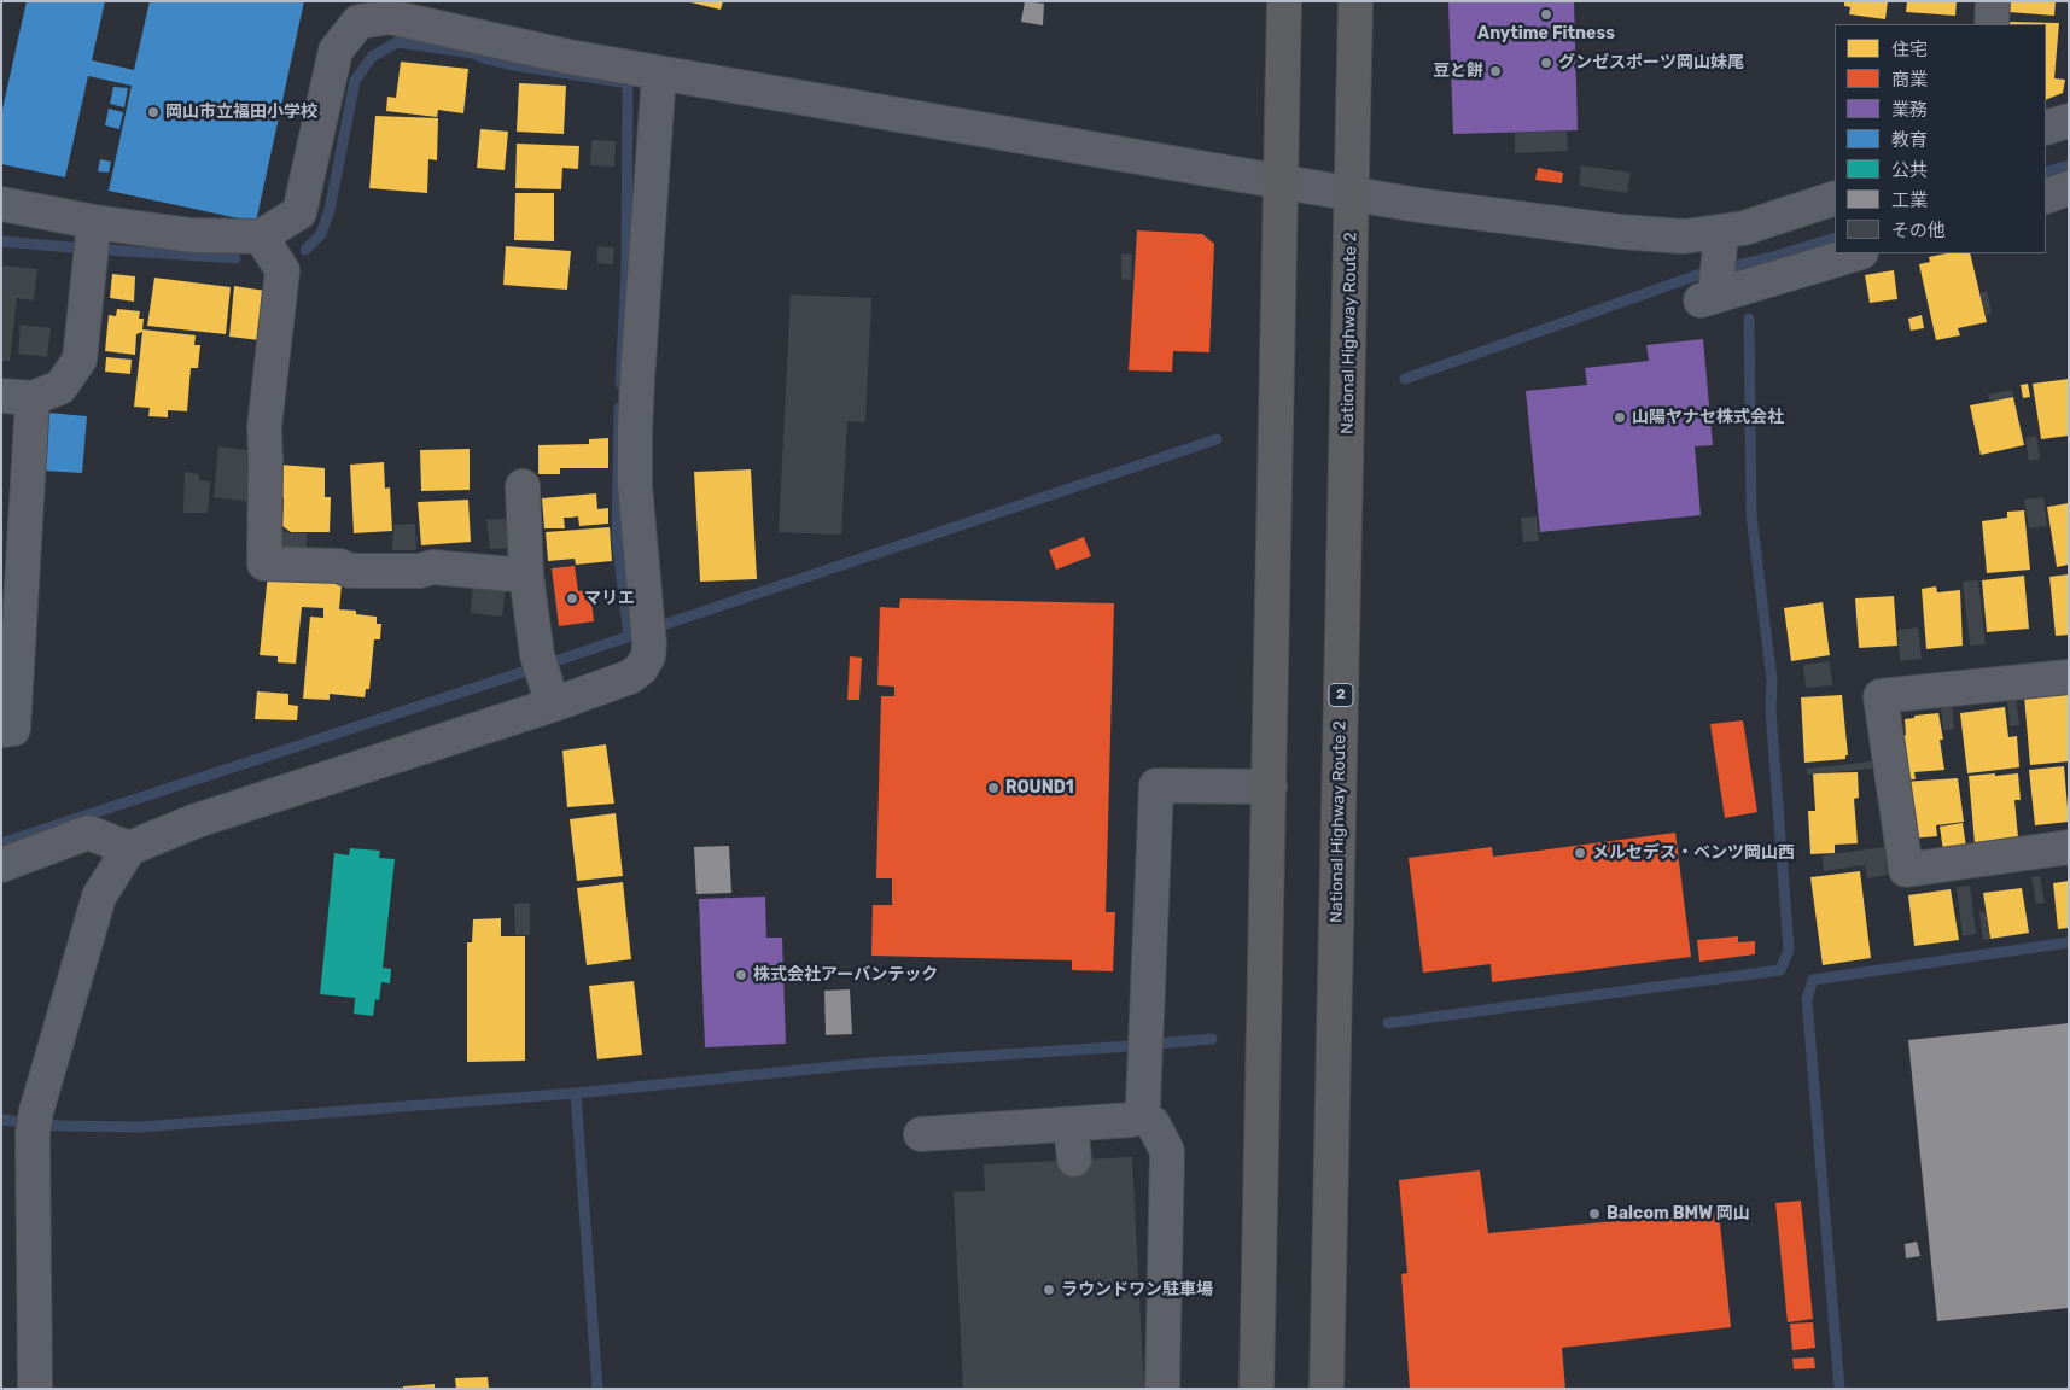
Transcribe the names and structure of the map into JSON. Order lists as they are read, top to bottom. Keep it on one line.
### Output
{"streets":{"highway":["National Highway Route 2","2"]},"places":["Anytime Fitness","グンゼスポーツ岡山妹尾","豆と餅","岡山市立福田小学校","山陽ヤナセ株式会社","マリエ","ROUND1","メルセデス・ベンツ岡山西","株式会社アーバンテック","Balcom BMW 岡山","ラウンドワン駐車場"],"legend":["住宅","商業","業務","教育","公共","工業","その他"]}
